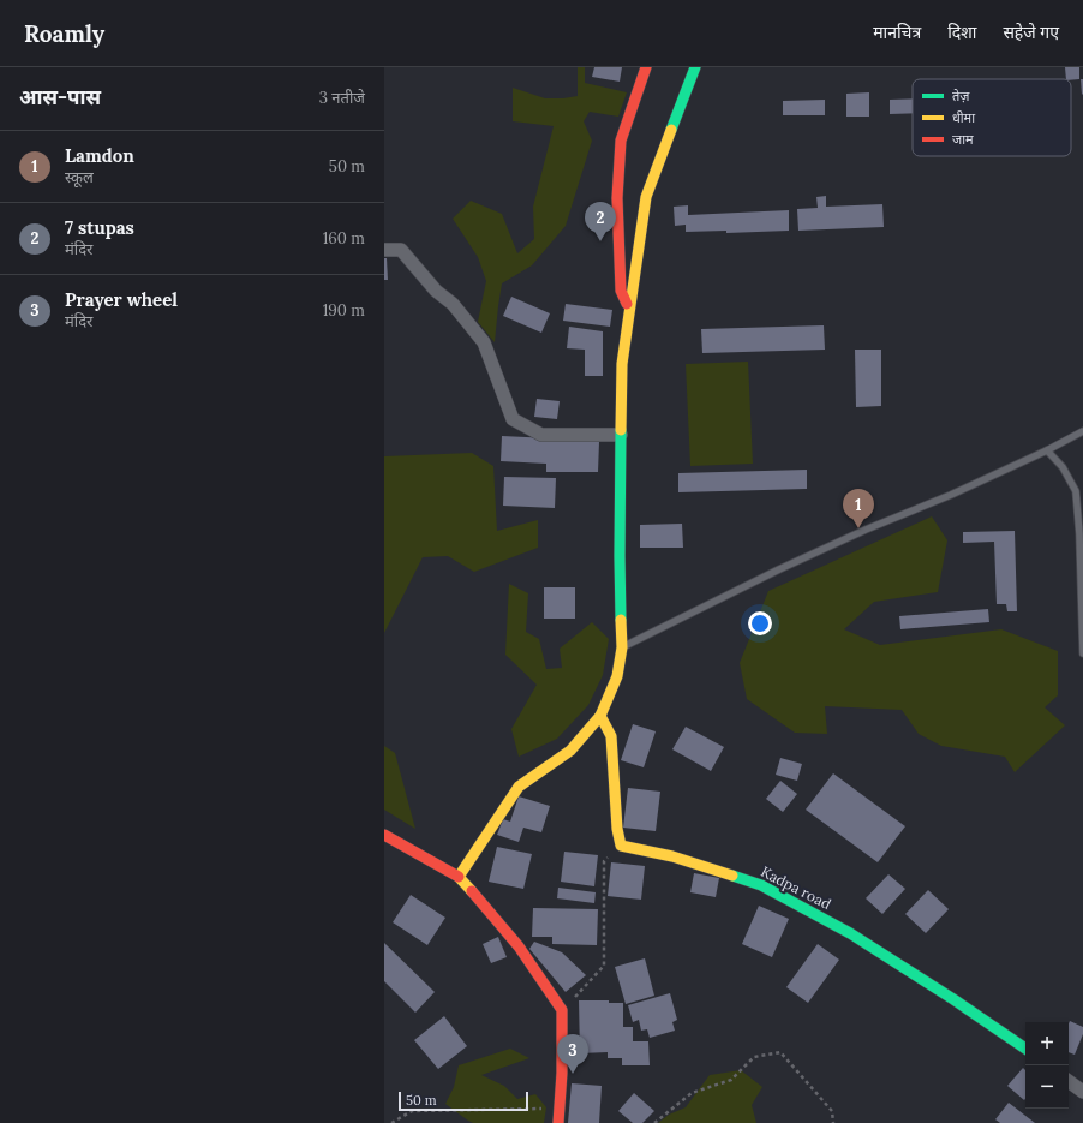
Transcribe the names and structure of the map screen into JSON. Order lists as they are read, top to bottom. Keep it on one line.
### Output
{"streets":{"main road":["Kadpa road"]},"legend":["तेज़","धीमा","जाम"],"scale_bar":"50 m","page":{"header":"Roamly","nav":["मानचित्र","दिशा","सहेजे गए"],"heading":["आस-पास","3 नतीजे"],"list":[{"mark":"1","name":"Lamdon","note":"स्कूल","value":"50 m"},{"mark":"2","name":"7 stupas","note":"मंदिर","value":"160 m"},{"mark":"3","name":"Prayer wheel","note":"मंदिर","value":"190 m"}],"pins":["2","1","3"],"map_buttons":["+","−"],"scale":"50 m"}}
